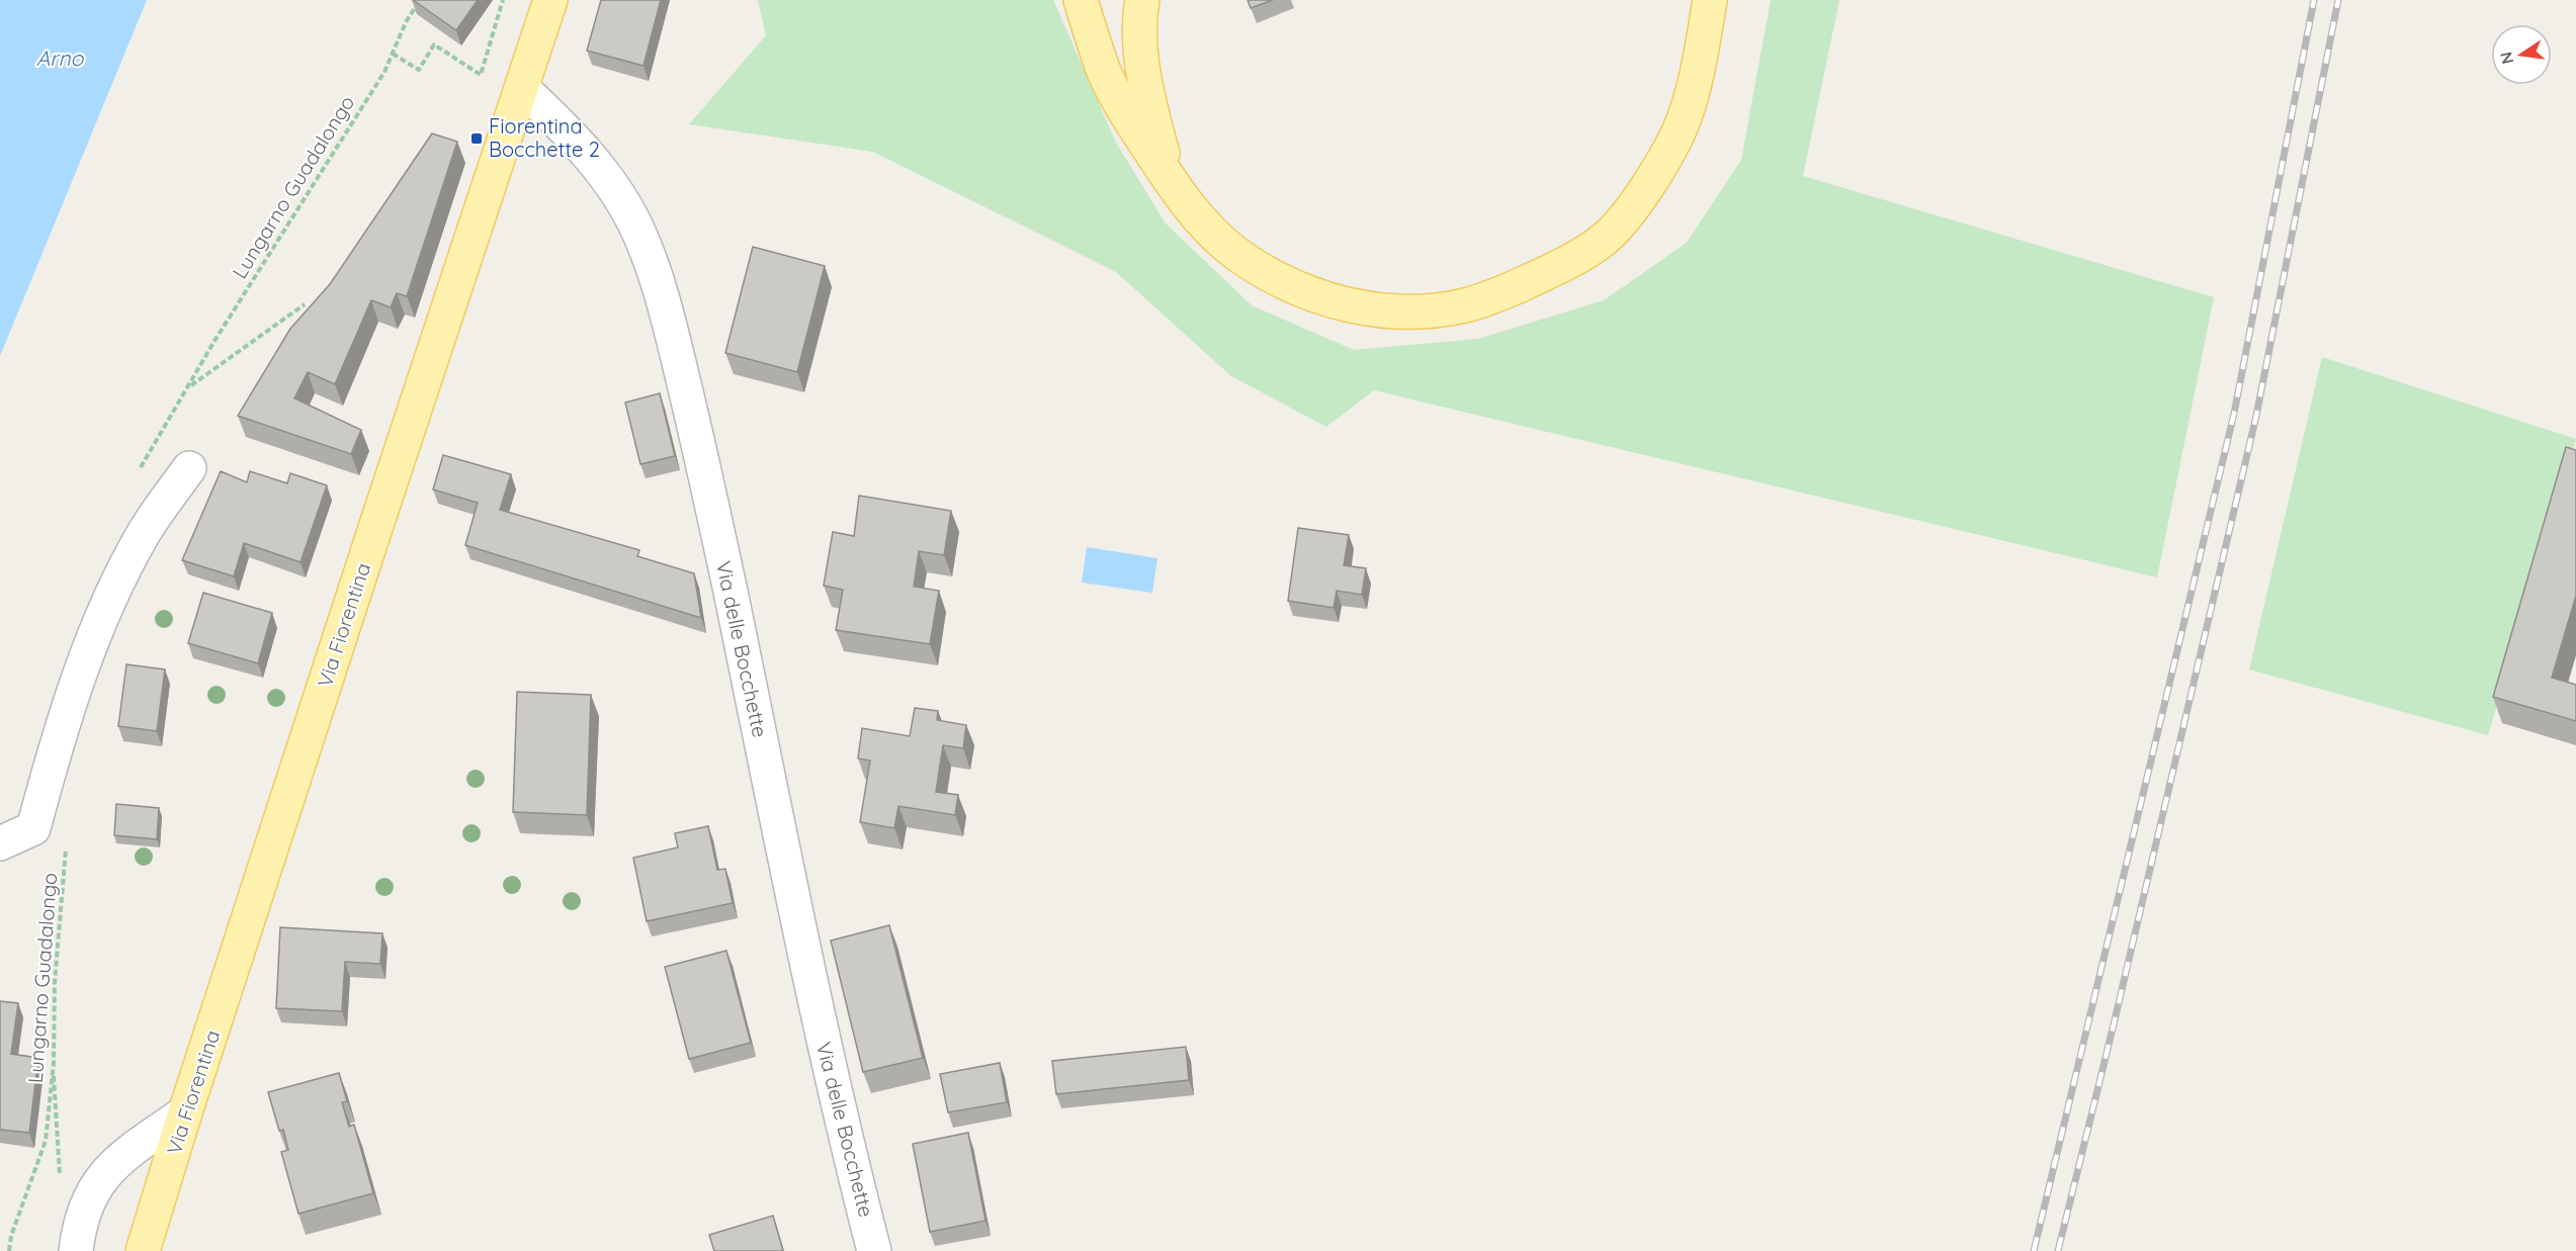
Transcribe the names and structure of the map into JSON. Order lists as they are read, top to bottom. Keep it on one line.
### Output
{"streets":{"main road":["Via Fiorentina"],"street":["Via delle Bocchette"],"path":["Lungarno Guadalongo"]},"crossings":[["Via Fiorentina","Via delle Bocchette"]],"water":["Arno"],"places":{"transit":["Fiorentina Bocchette 2"]},"north":"left"}
